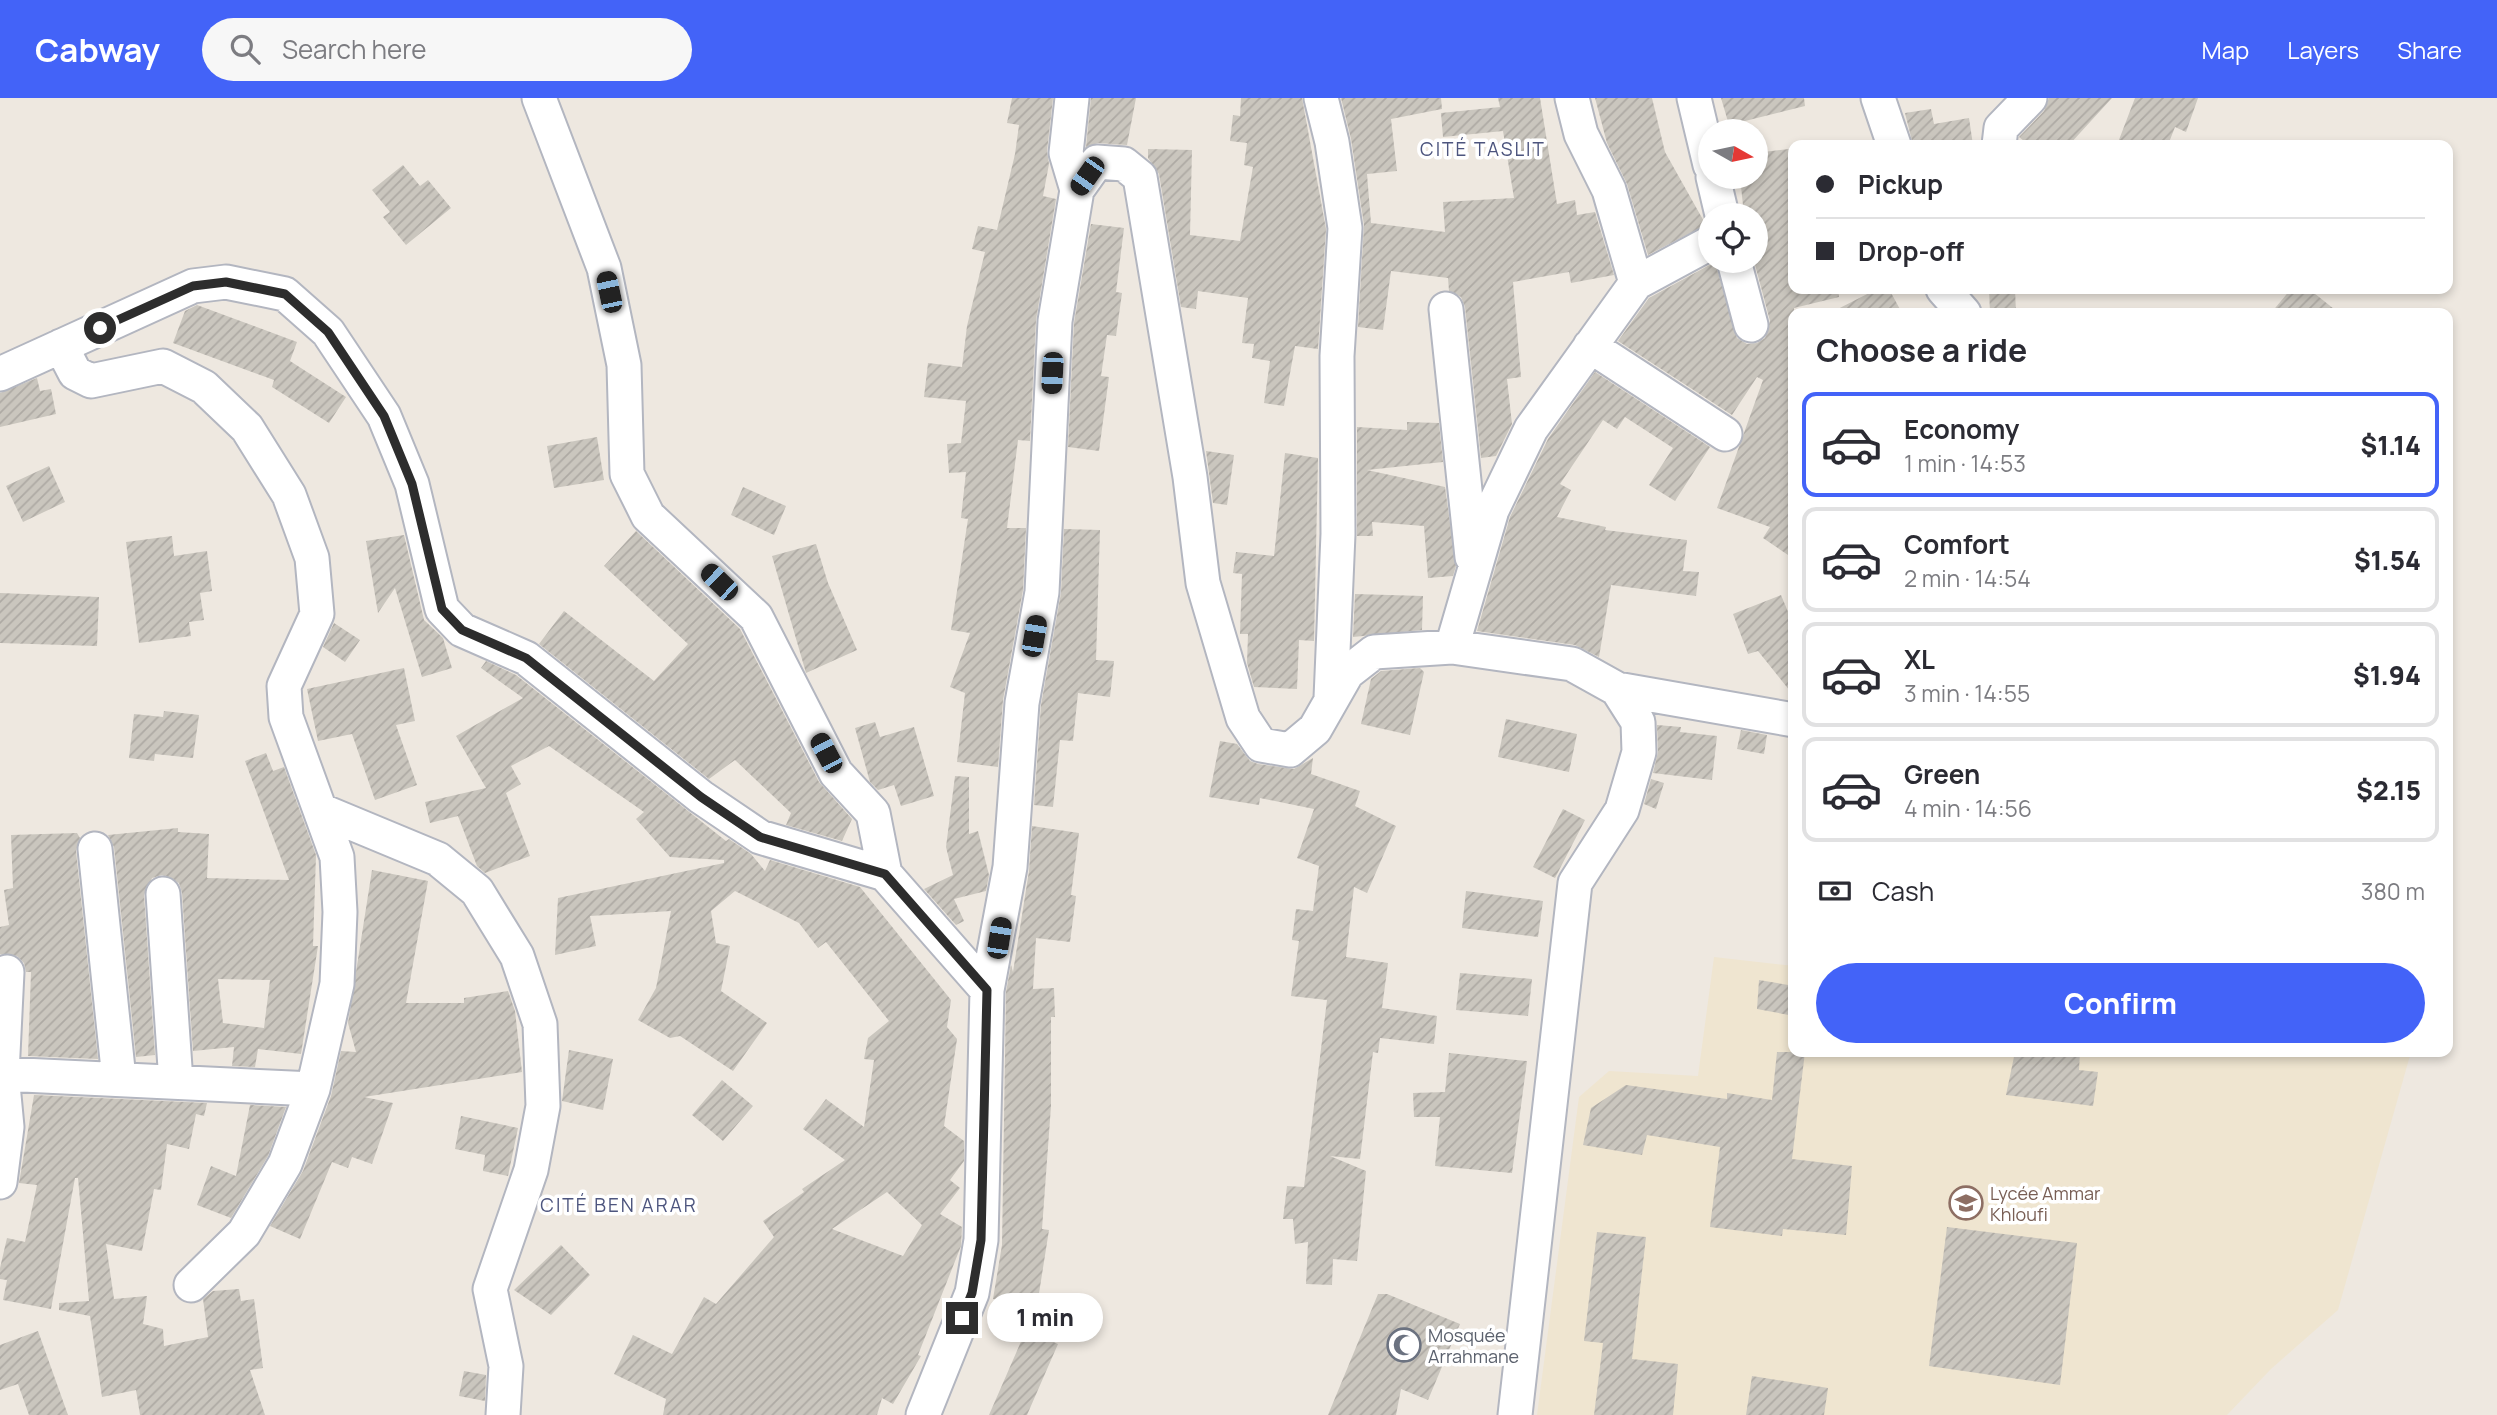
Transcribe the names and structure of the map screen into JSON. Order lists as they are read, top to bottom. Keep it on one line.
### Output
{"districts":["CITÉ TASLIT","CITÉ BEN ARAR"],"places":{"school or university":["Lycée Ammar Khloufi"],"mosque":["Mosquée Arrahmane"]},"north":"right","page":{"header":"Cabway","search":"Search here","nav":["Map","Layers","Share"],"banner":["Pickup","Drop-off"],"heading":"Choose a ride","list":[{"name":"Economy","note":"1 min · 14:53","value":"$1.14"},{"name":"Comfort","note":"2 min · 14:54","value":"$1.54"},{"name":"XL","note":"3 min · 14:55","value":"$1.94"},{"name":"Green","note":"4 min · 14:56","value":"$2.15"}],"pay":["Cash","380 m"],"buttons":"Confirm","bubble":"1 min"}}
